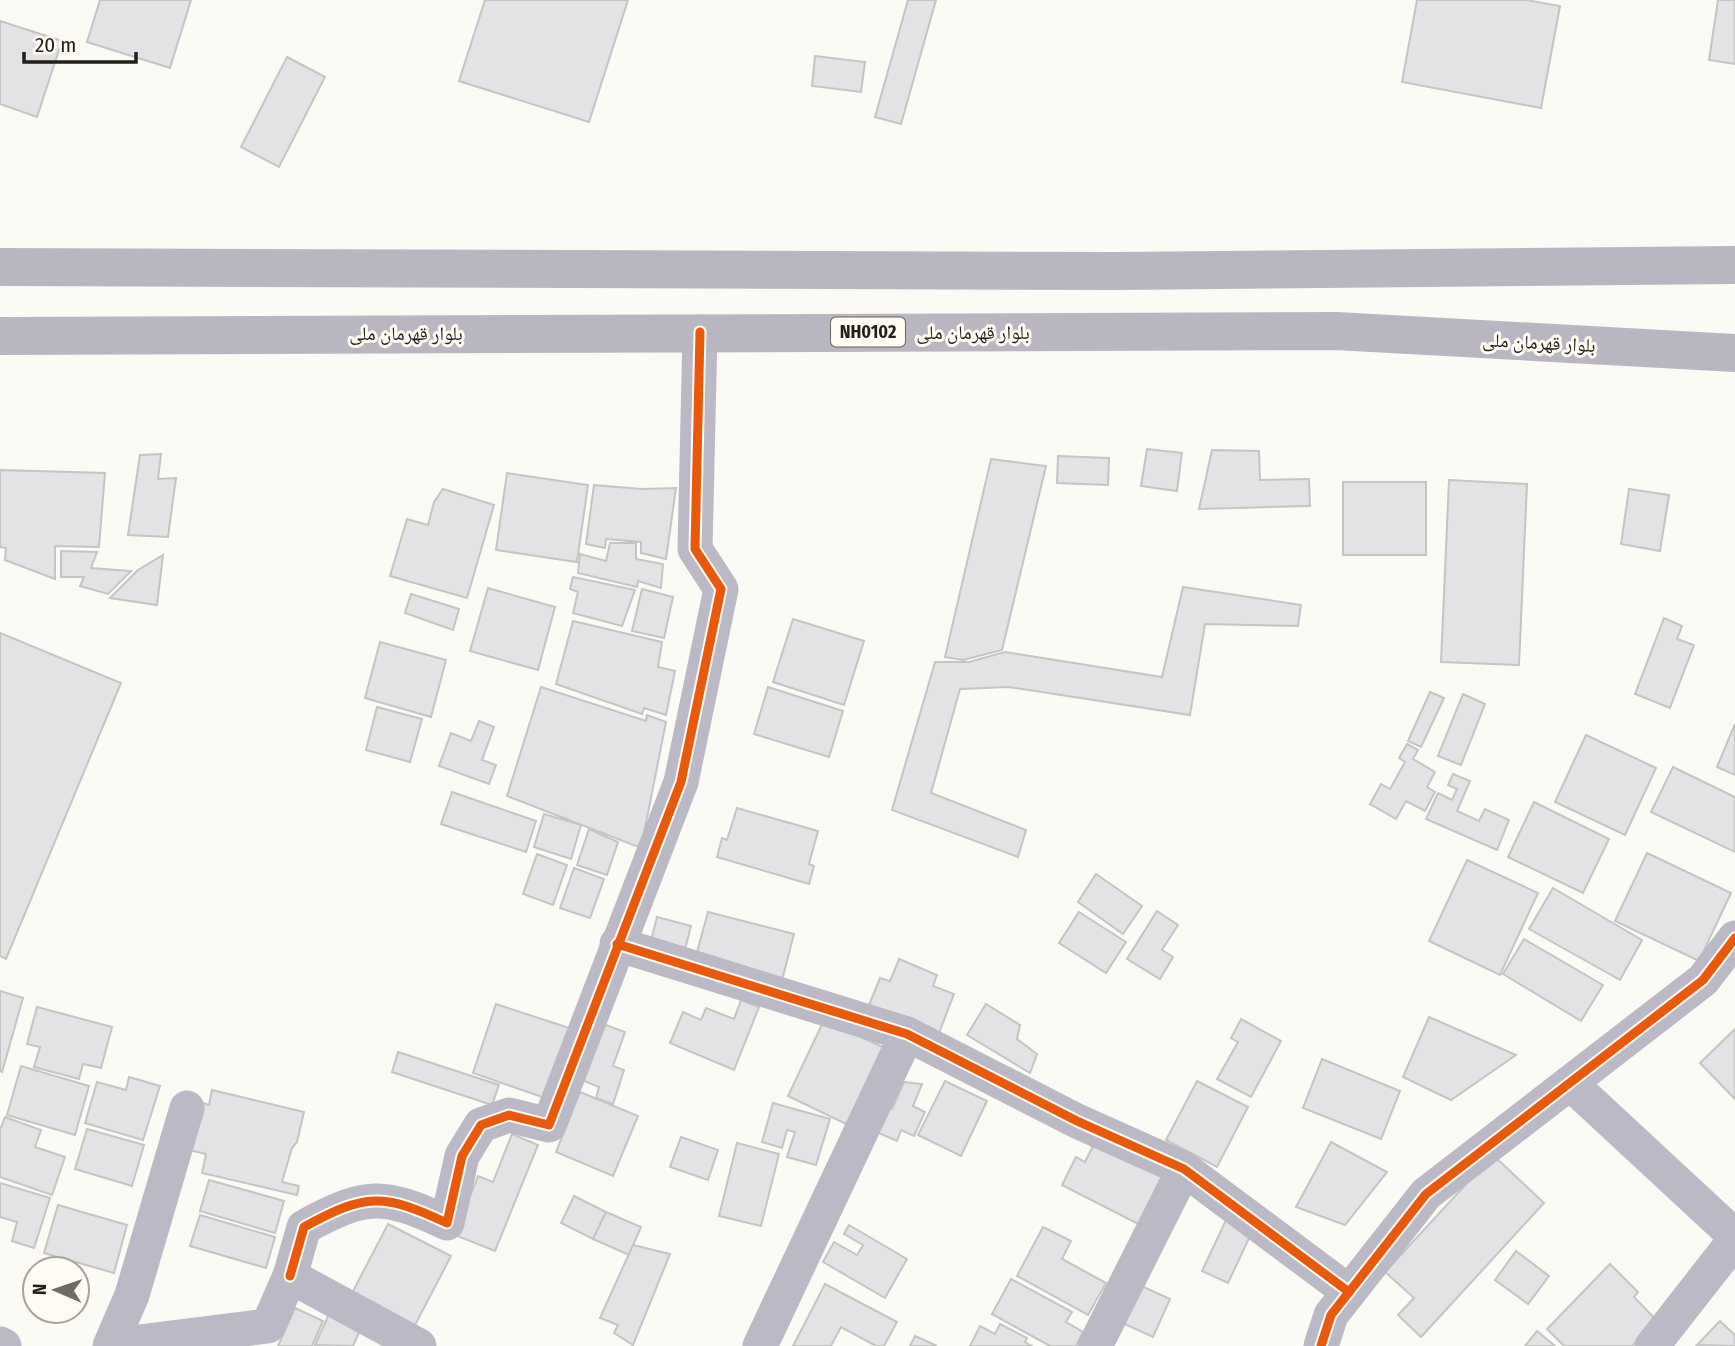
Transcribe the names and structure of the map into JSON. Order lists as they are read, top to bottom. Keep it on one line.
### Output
{"streets":{"highway":["NH0102","بلوار قهرمان ملی"]},"scale_bar":"20 m","north":"left"}
